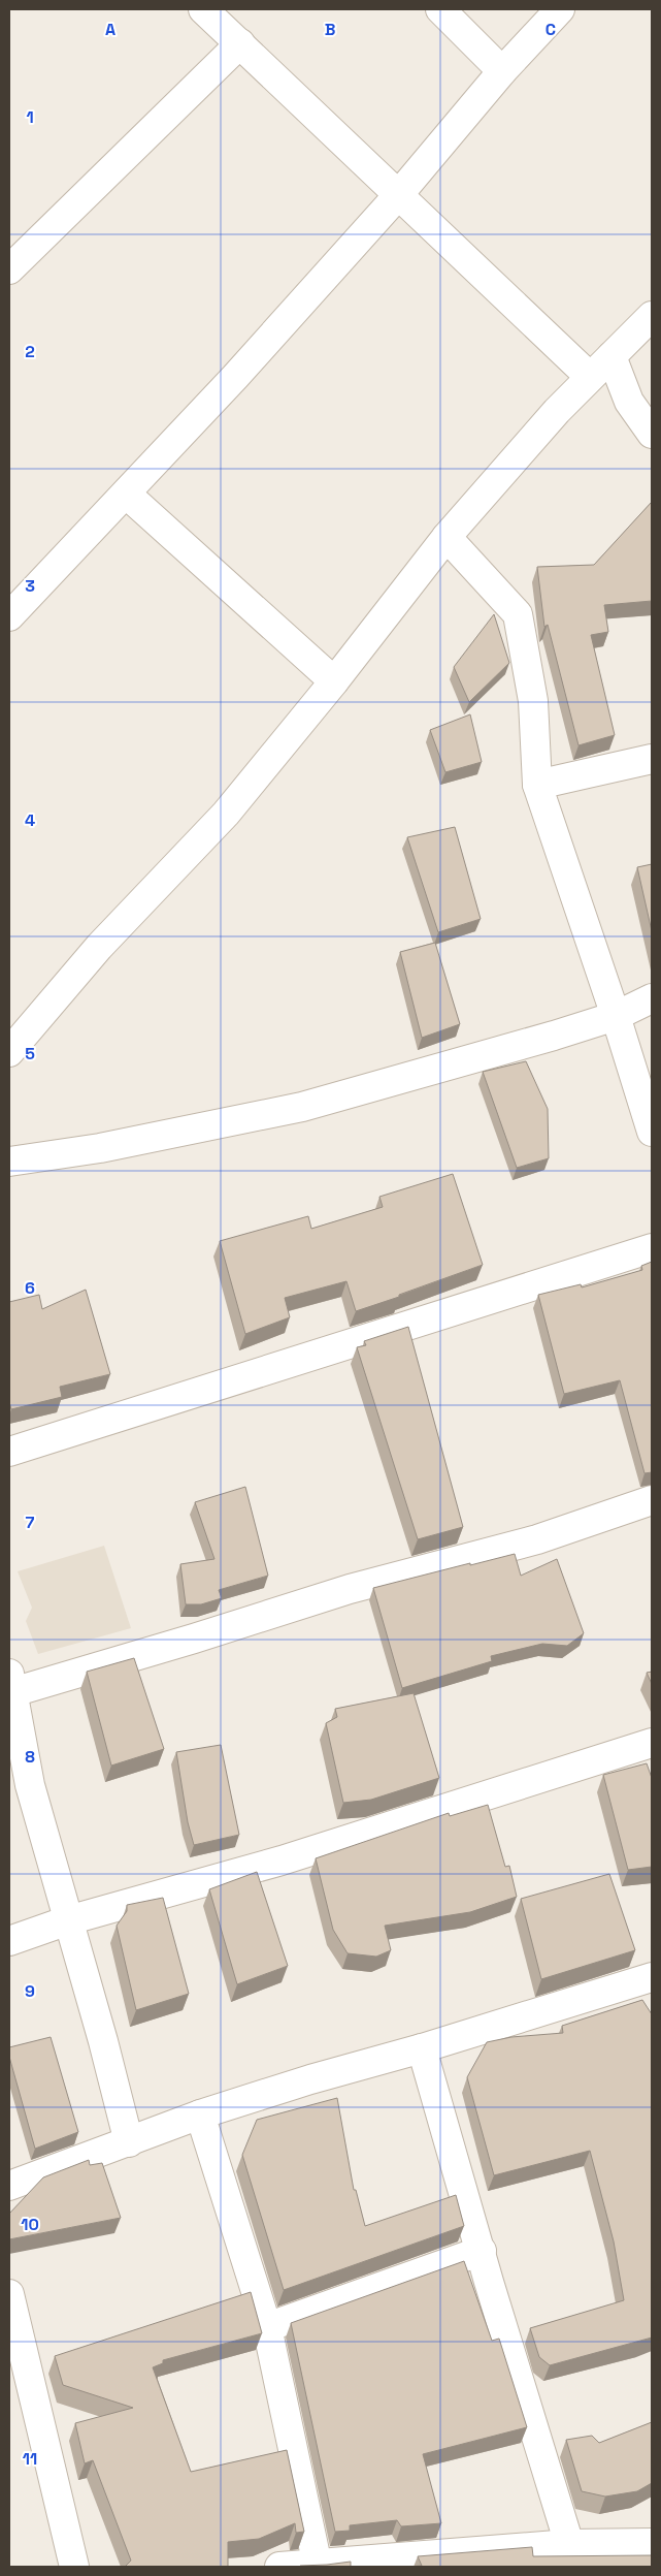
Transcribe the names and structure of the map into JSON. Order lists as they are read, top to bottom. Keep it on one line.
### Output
{"grid":{"columns":["A","B","C"],"rows":["1","2","3","4","5","6","7","8","9","10","11"]}}
